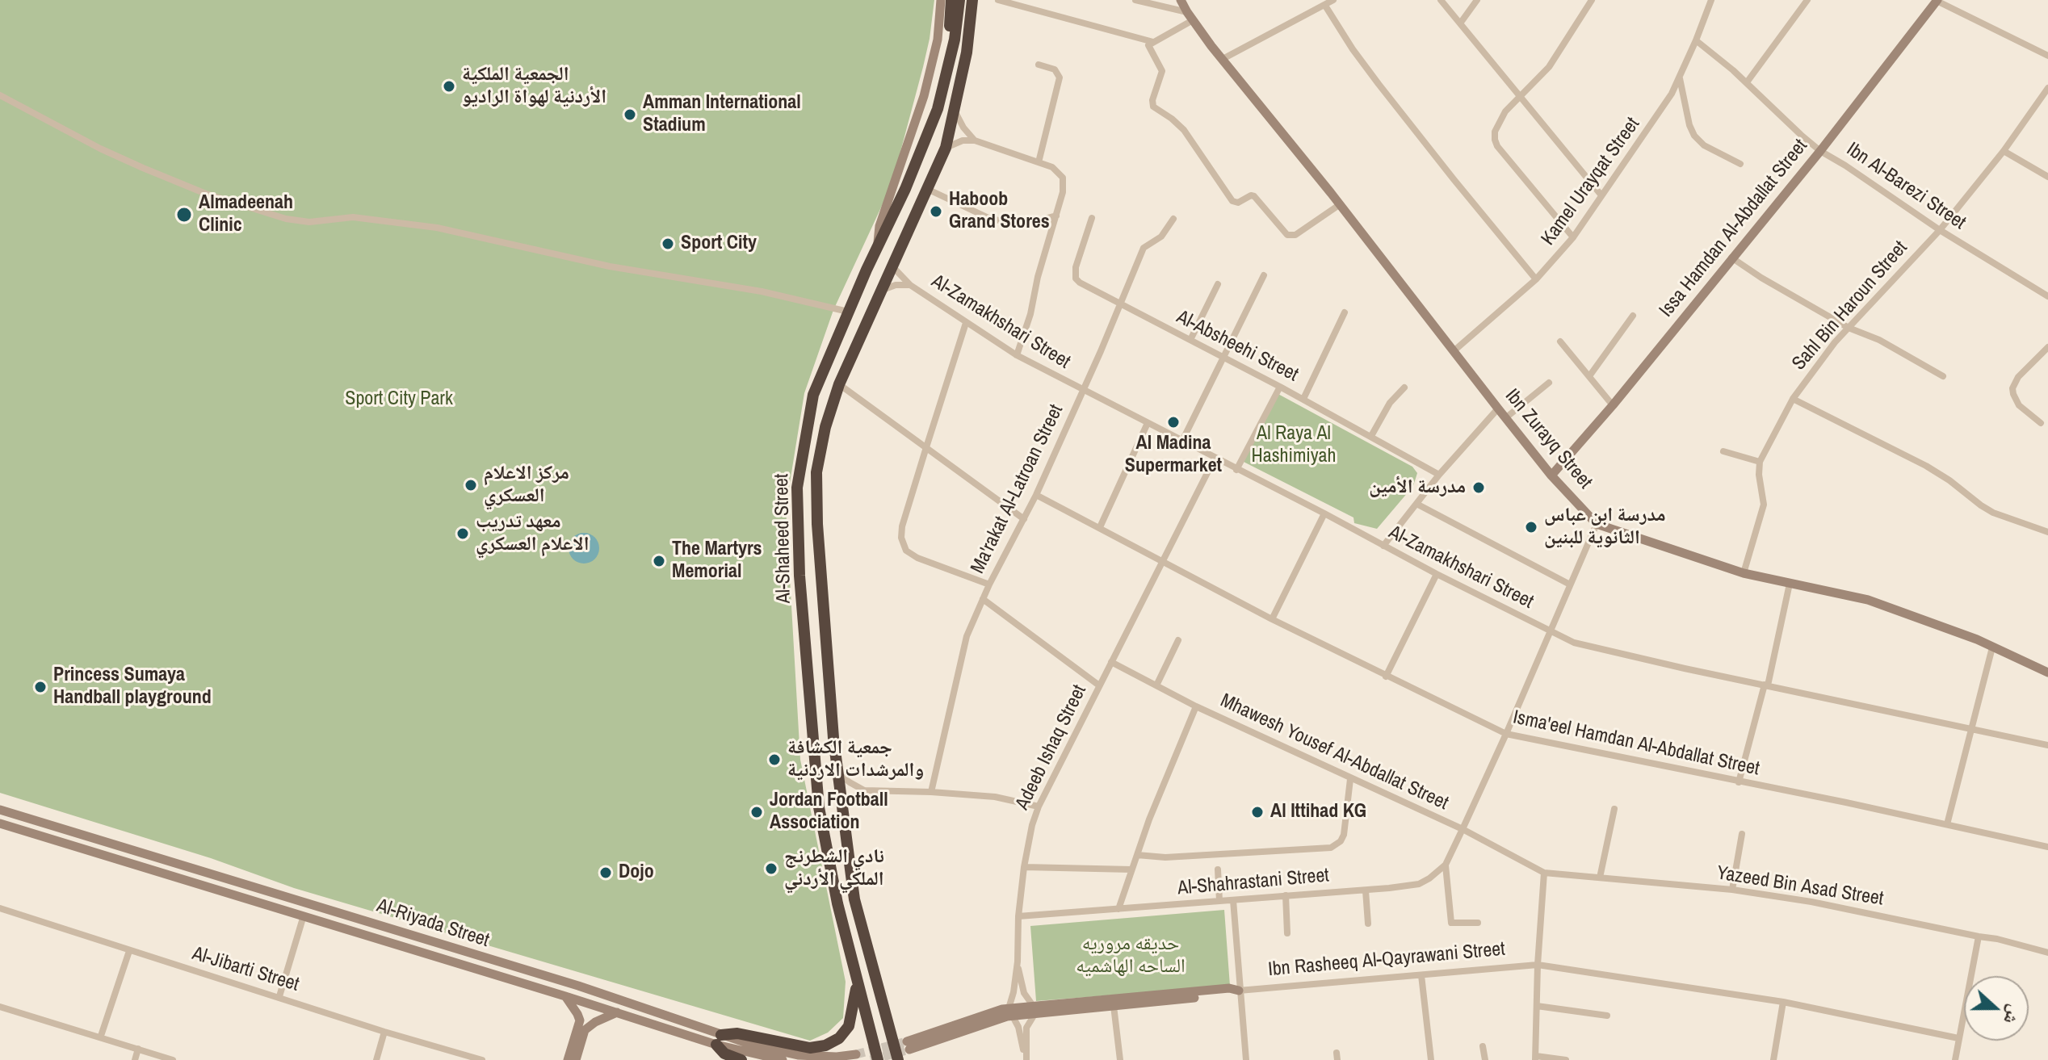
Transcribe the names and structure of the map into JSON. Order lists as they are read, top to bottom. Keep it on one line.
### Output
{"streets":{"highway":["Al-Shaheed Street"],"main road":["Issa Hamdan Al-Abdallat Street","Ibn Zurayq Street","Al-Riyada Street","Ibn Rasheeq Al-Qayrawani Street"],"street":["Kamel Urayqat Street","Ibn Al-Barezi Street","Sahl Bin Haroun Street","Al-Zamakhshari Street","Al-Absheehi Street","Ma'rakat Al-Latroan Street","Isma'eel Hamdan Al-Abdallat Street","Adeeb Ishaq Street","Mhawesh Yousef Al-Abdallat Street","Al-Shahrastani Street","Yazeed Bin Asad Street","Al-Jibarti Street"]},"crossings":[["Kamel Urayqat Street","Ibn Al-Barezi Street"],["Kamel Urayqat Street","Ibn Zurayq Street"],["Ibn Al-Barezi Street","Issa Hamdan Al-Abdallat Street"],["Ibn Al-Barezi Street","Sahl Bin Haroun Street"],["Issa Hamdan Al-Abdallat Street","Ibn Zurayq Street"],["Al-Zamakhshari Street","Ma'rakat Al-Latroan Street"],["Al-Zamakhshari Street","Al-Shaheed Street"],["Al-Zamakhshari Street","Adeeb Ishaq Street"],["Al-Zamakhshari Street","Al-Shahrastani Street"],["Al-Absheehi Street","Ma'rakat Al-Latroan Street"],["Ibn Zurayq Street","Al-Shahrastani Street"],["Ma'rakat Al-Latroan Street","Isma'eel Hamdan Al-Abdallat Street"],["Isma'eel Hamdan Al-Abdallat Street","Adeeb Ishaq Street"],["Isma'eel Hamdan Al-Abdallat Street","Al-Shahrastani Street"],["Adeeb Ishaq Street","Mhawesh Yousef Al-Abdallat Street"],["Adeeb Ishaq Street","Al-Shahrastani Street"],["Adeeb Ishaq Street","Ibn Rasheeq Al-Qayrawani Street"],["Mhawesh Yousef Al-Abdallat Street","Al-Shahrastani Street"],["Mhawesh Yousef Al-Abdallat Street","Yazeed Bin Asad Street"]],"parks":["Sport City Park","Al Raya Al Hashimiyah","حديقه مروريه الساحه الهاشميه"],"places":["الجمعية الملكية الأردنية لهواة الراديو","Amman International Stadium","Haboob Grand Stores","Almadeenah Clinic","Sport City","Al Madina Supermarket","مركز الاعلام العسكري","مدرسة الأمين","مدرسة ابن عباس الثانوية للبنين","معهد تدريب الاعلام العسكري","The Martyrs Memorial","Princess Sumaya Handball playground","جمعية الكشافة والمرشدات الاردنية","Jordan Football Association","Al Ittihad KG","نادي الشطرنج الملكي الأردني","Dojo"],"north":"right"}
